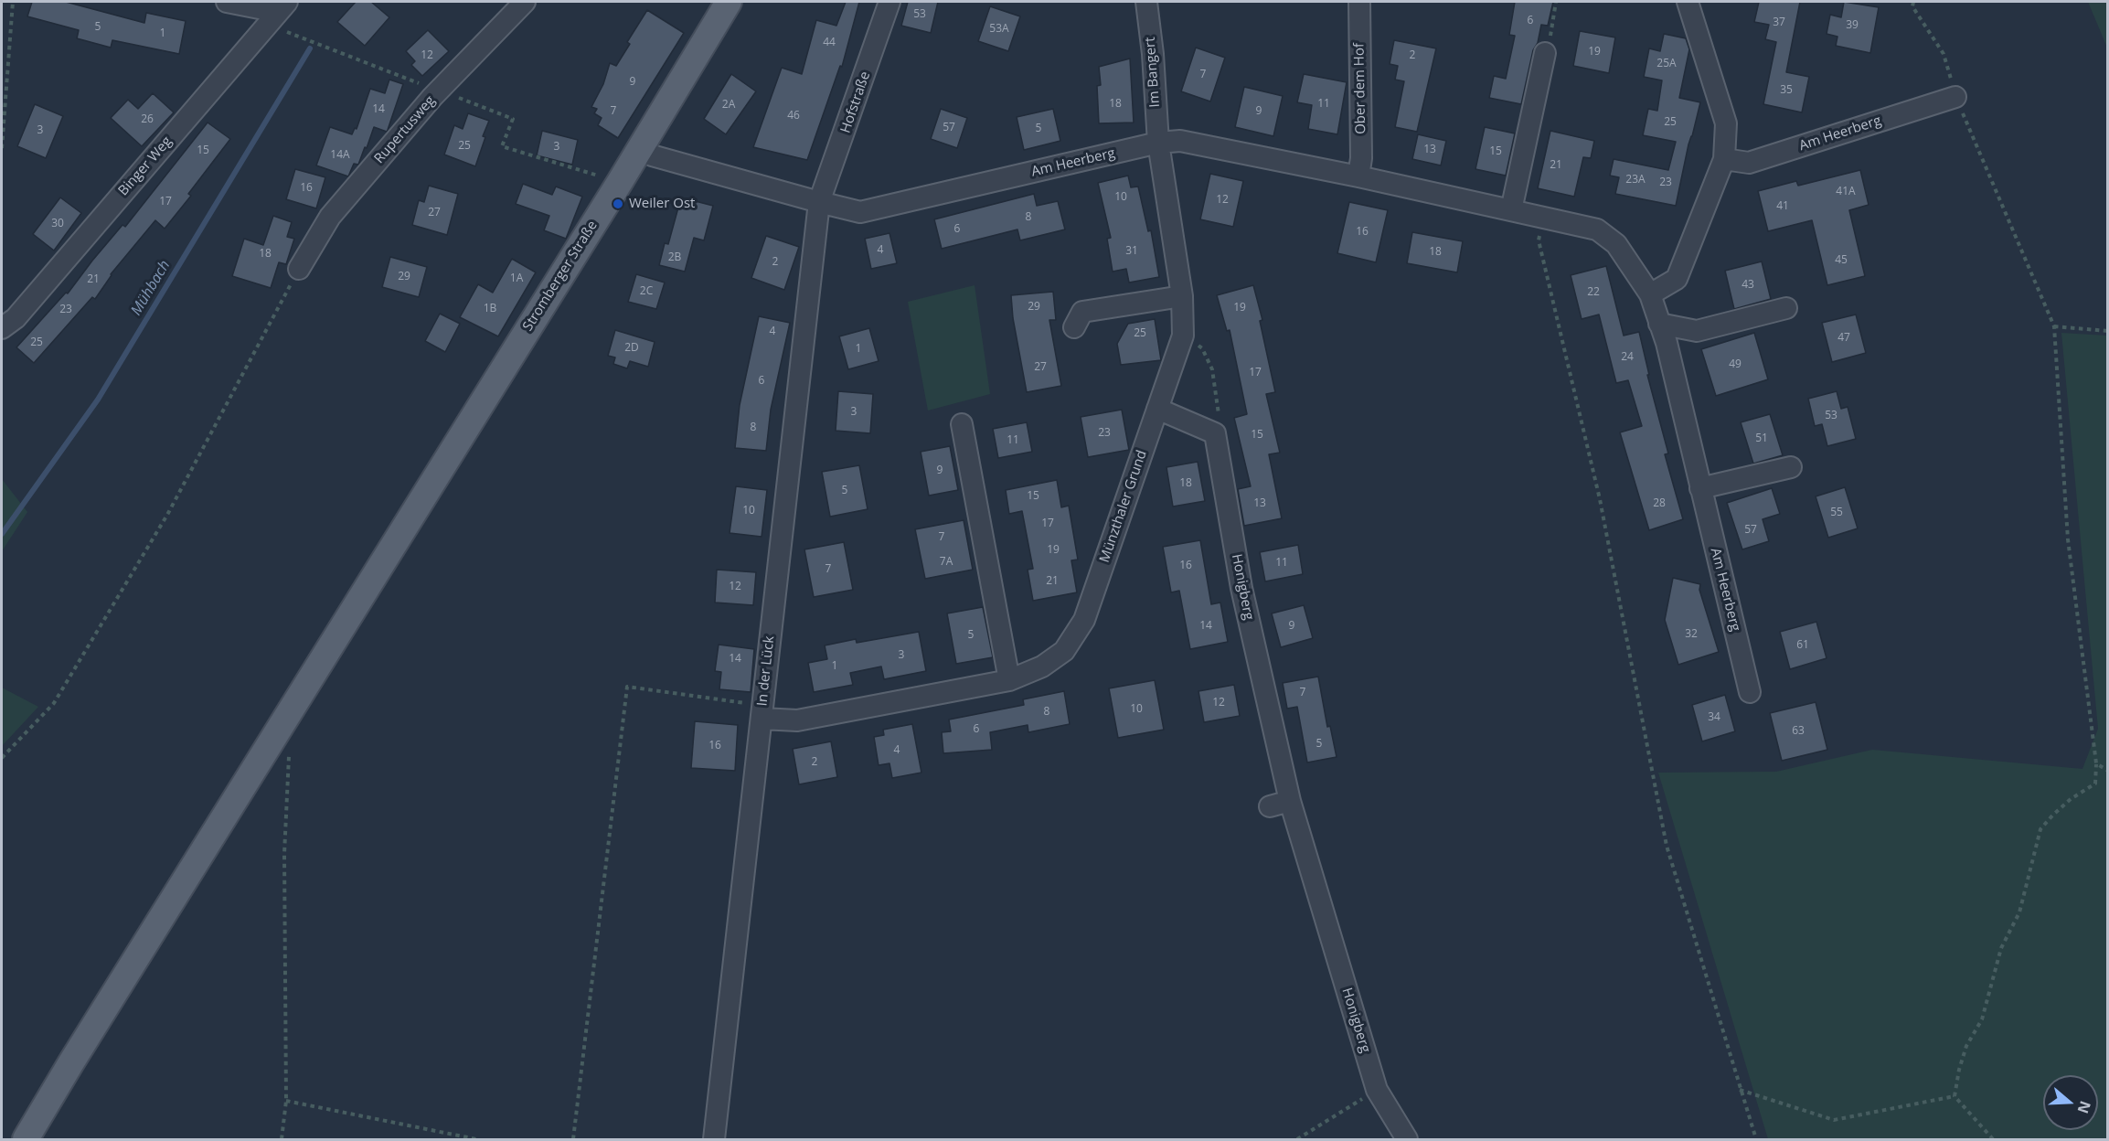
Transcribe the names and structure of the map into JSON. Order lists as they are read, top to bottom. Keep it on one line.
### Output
{"streets":{"main road":["Stromberger Straße"],"street":["Im Bangert","Ober dem Hof","Hofstraße","Rupertusweg","Am Heerberg","Binger Weg","Münzthaler Grund","Honigberg","In der Lück"]},"crossings":[["Im Bangert","Am Heerberg"],["Im Bangert","Münzthaler Grund"],["Ober dem Hof","Am Heerberg"],["Hofstraße","Am Heerberg"],["Hofstraße","In der Lück"],["Am Heerberg","Stromberger Straße"],["Am Heerberg","Münzthaler Grund"],["Am Heerberg","In der Lück"],["Münzthaler Grund","In der Lück"]],"water":["Mühbach"],"places":["Weiler Ost"],"house_numbers":["53","6","37","39","5","53A","1","44","19","12","2","25A","7","9","35","18","11","2A","14","7","9","46","26","25","57","5","3","25","3","13","15","15","14A","21","23A","23","16","41A","10","12","17","41","27","8","30","6","16","4","31","18","18","2B","45","2","29","1A","21","43","2C","22","29","19","1B","23","4","25","47","25","2D","1","24","49","27","17","6","3","53","8","23","15","51","11","9","18","5","15","13","28","10","55","17","57","7","19","7A","11","16","7","21","12","14","9","32","5","61","3","14","1","7","12","10","8","34","6","63","5","16","4","2"],"north":"right"}
